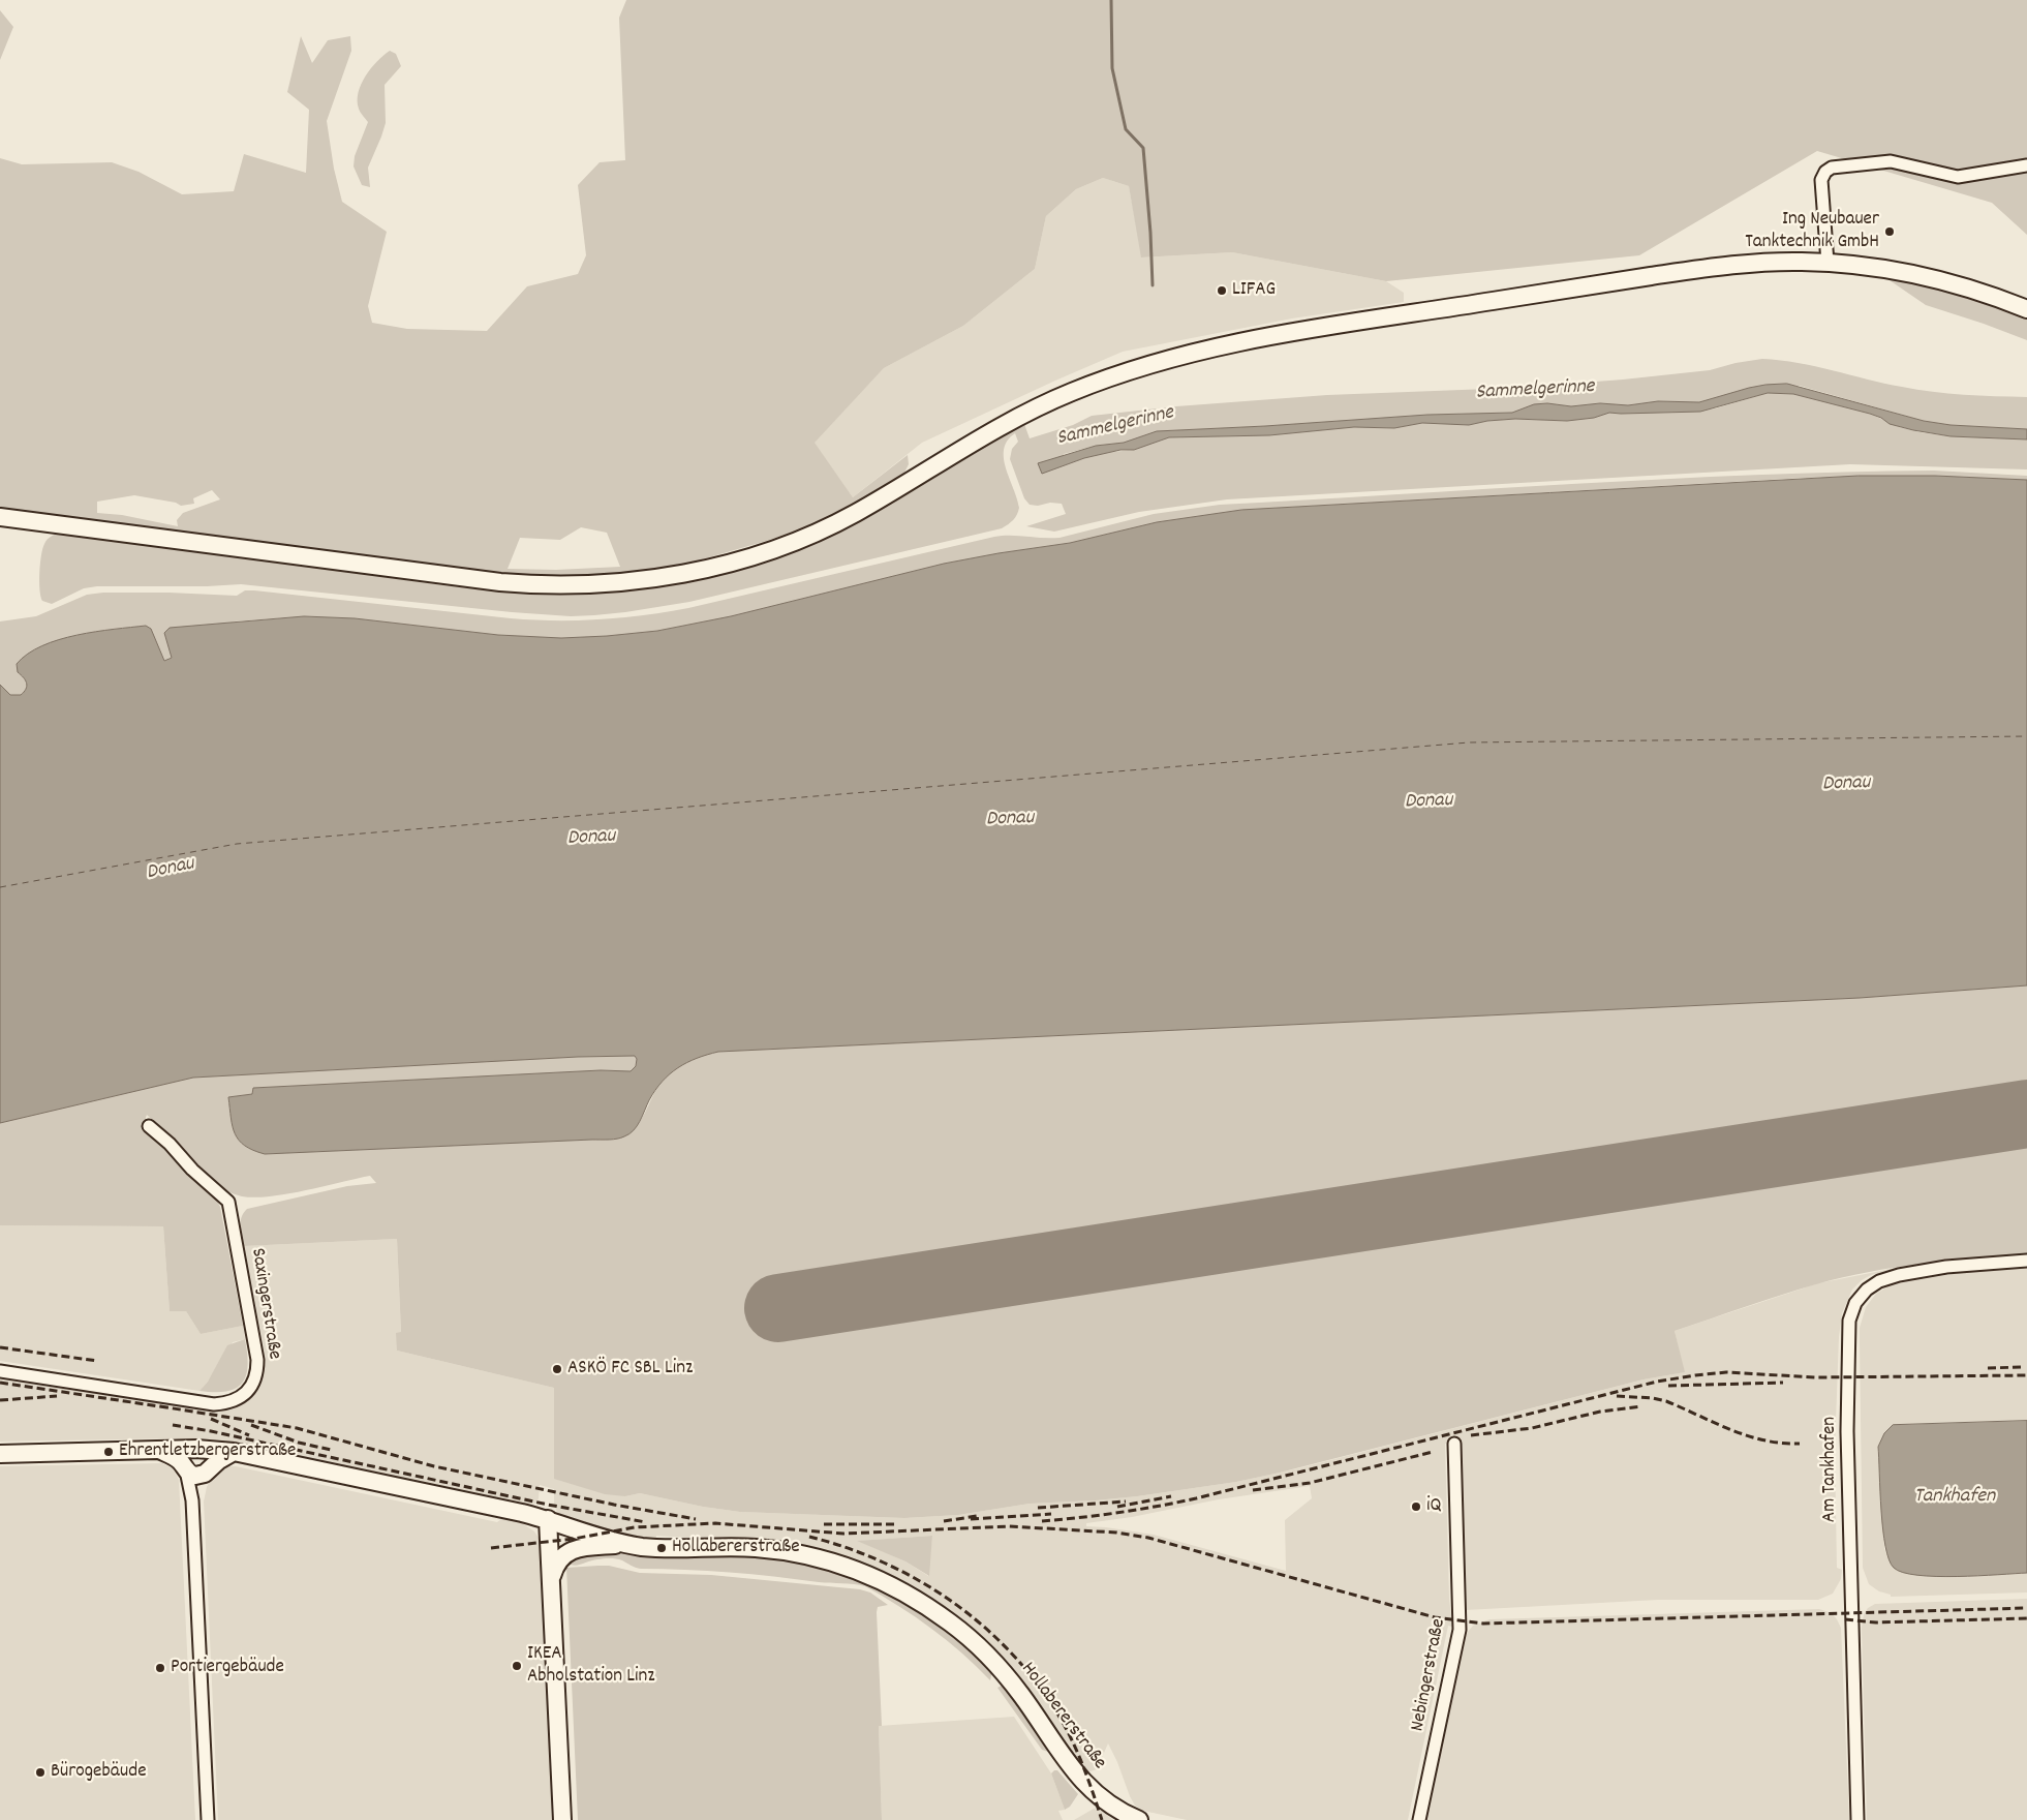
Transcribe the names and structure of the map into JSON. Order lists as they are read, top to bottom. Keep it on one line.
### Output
{"streets":{"main road":["Hollabererstraße"],"street":["Saxingerstraße","Am Tankhafen","Nebingerstraße"]},"water":["Sammelgerinne","Donau","Tankhafen"],"places":["Ing Neubauer Tanktechnik GmbH","LIFAG","ASKÖ FC SBL Linz","Ehrentletzbergerstraße","iQ","Hollabererstraße","IKEA Abholstation Linz","Portiergebäude","Bürogebäude"]}
